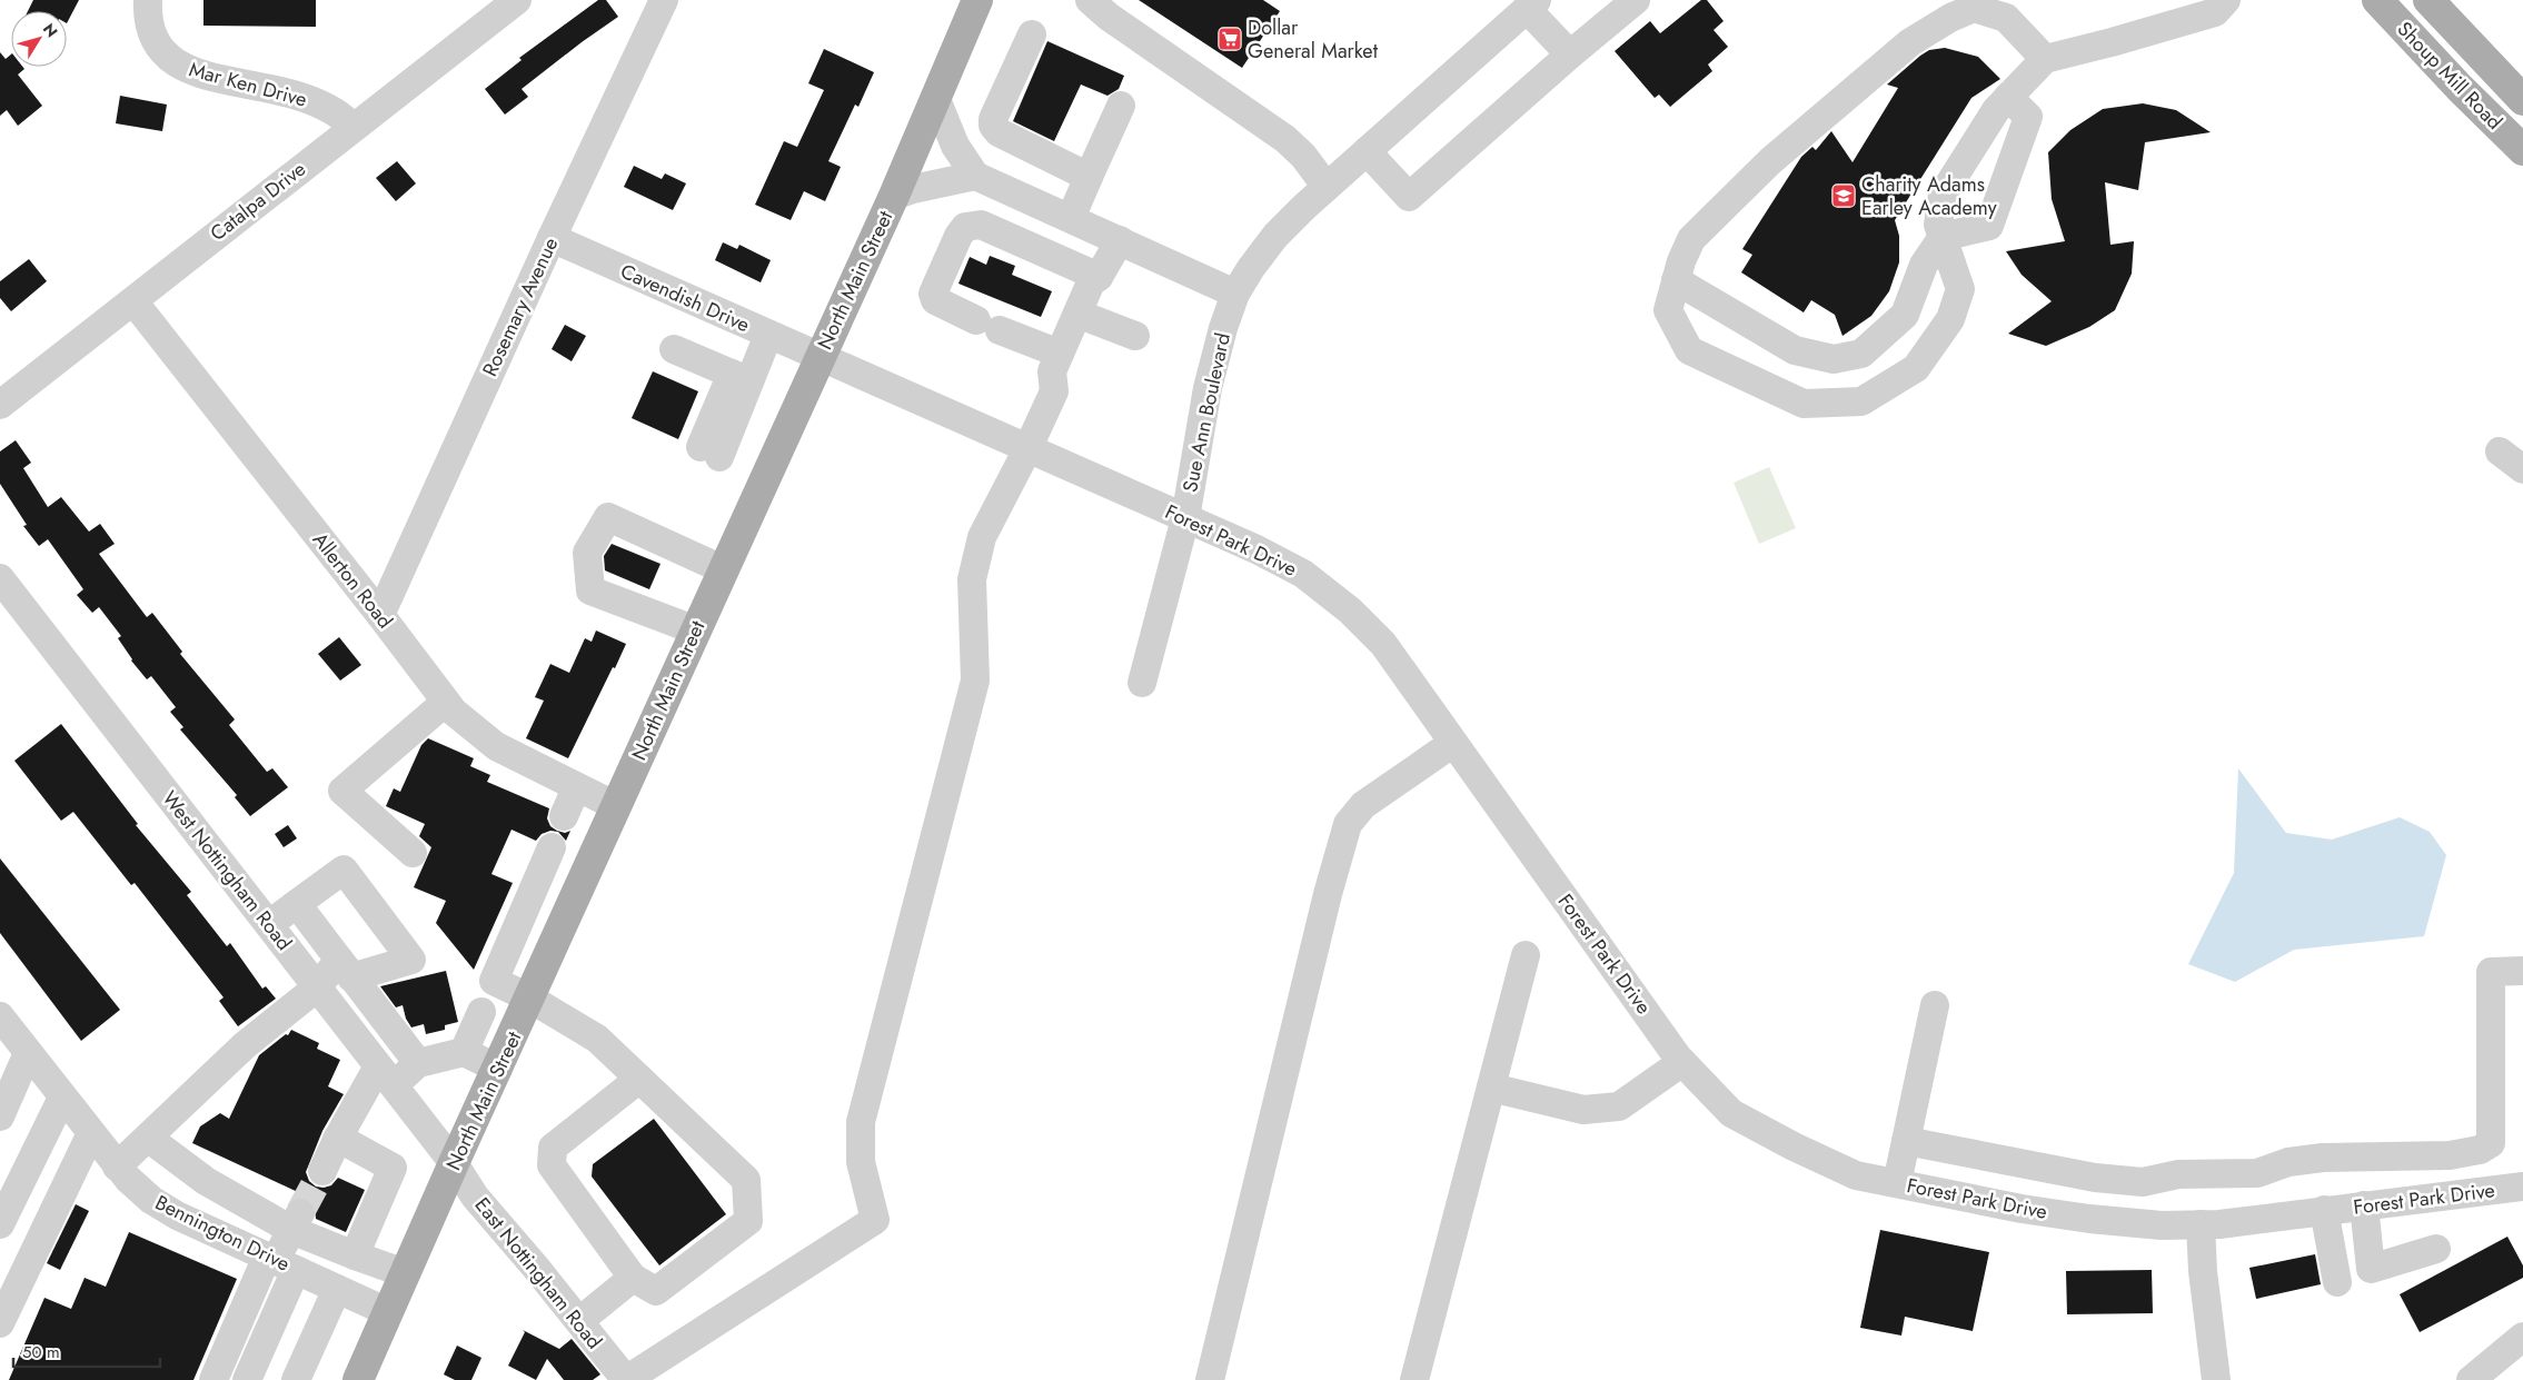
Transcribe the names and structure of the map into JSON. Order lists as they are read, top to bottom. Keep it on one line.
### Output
{"streets":{"main road":["Shoup Mill Road","North Main Street"],"street":["Mar Ken Drive","Catalpa Drive","Cavendish Drive","Rosemary Avenue","Sue Ann Boulevard","Forest Park Drive","Allerton Road","West Nottingham Road","Bennington Drive","East Nottingham Road"]},"crossings":[["Mar Ken Drive","Catalpa Drive"],["Catalpa Drive","Allerton Road"],["North Main Street","Cavendish Drive"],["North Main Street","Forest Park Drive"],["North Main Street","Allerton Road"],["North Main Street","West Nottingham Road"],["North Main Street","Bennington Drive"],["North Main Street","East Nottingham Road"],["Cavendish Drive","Rosemary Avenue"],["Cavendish Drive","Forest Park Drive"],["Rosemary Avenue","Allerton Road"],["Sue Ann Boulevard","Forest Park Drive"],["West Nottingham Road","East Nottingham Road"]],"places":{"supermarket":["Dollar General Market"],"school or university":["Charity Adams Earley Academy"]},"scale_bar":"50 m","north":"top right"}
